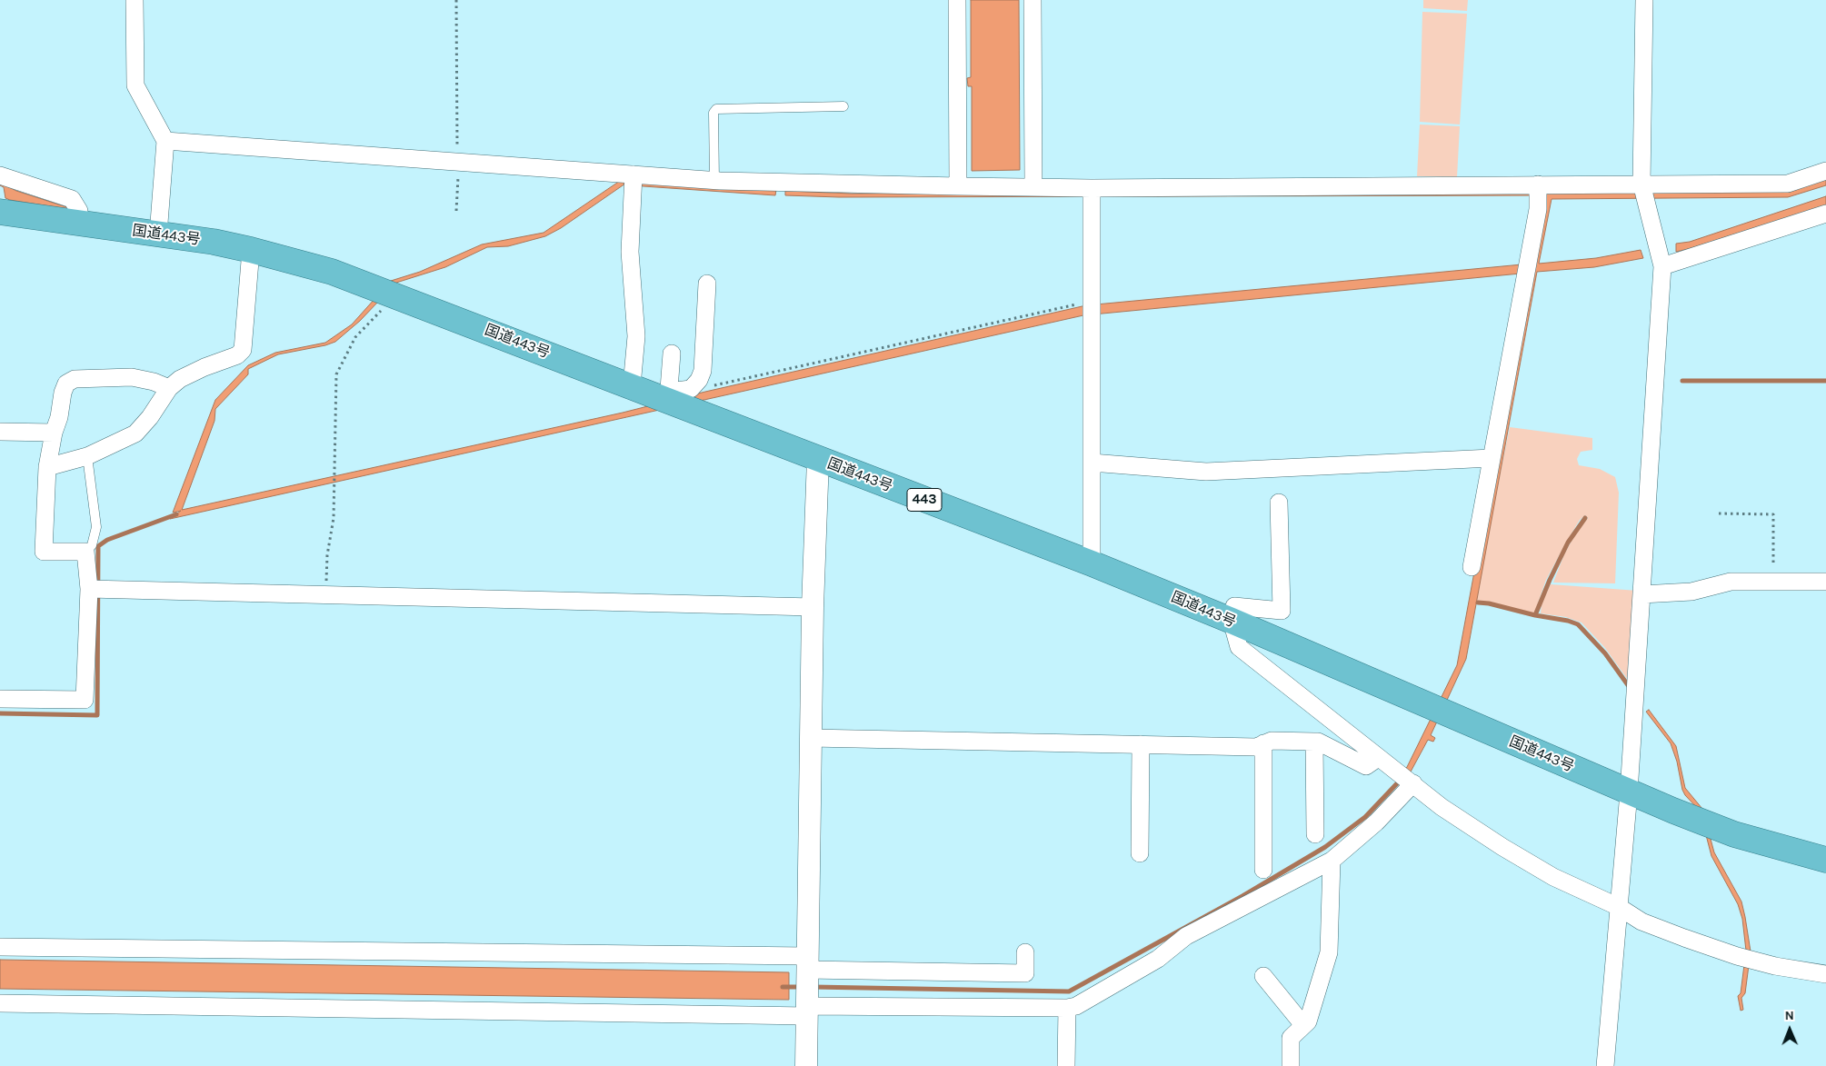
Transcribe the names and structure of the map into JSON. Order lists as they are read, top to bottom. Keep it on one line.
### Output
{"streets":{"highway":["国道443号","443"]},"north":"top"}
